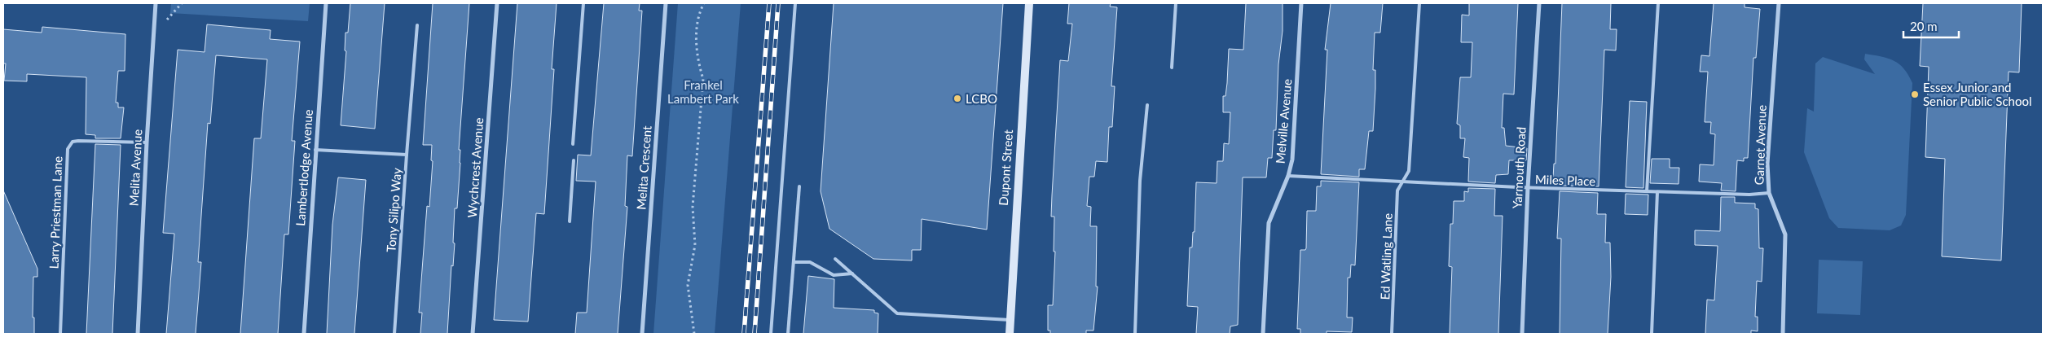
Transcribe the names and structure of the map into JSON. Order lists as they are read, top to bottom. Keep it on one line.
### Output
{"streets":{"main road":["Dupont Street"],"street":["Melville Avenue","Garnet Avenue","Melita Avenue","Lambertlodge Avenue","Wychcrest Avenue","Melita Crescent","Yarmouth Road"],"lane":["Miles Place","Tony Silipo Way","Larry Priestman Lane","Ed Watling Lane"]},"crossings":[["Melville Avenue","Miles Place"],["Garnet Avenue","Miles Place"],["Melita Avenue","Larry Priestman Lane"],["Lambertlodge Avenue","Tony Silipo Way"],["Yarmouth Road","Miles Place"],["Miles Place","Ed Watling Lane"]],"parks":["Frankel Lambert Park"],"places":["Essex Junior and Senior Public School","LCBO"],"scale_bar":"20 m"}
